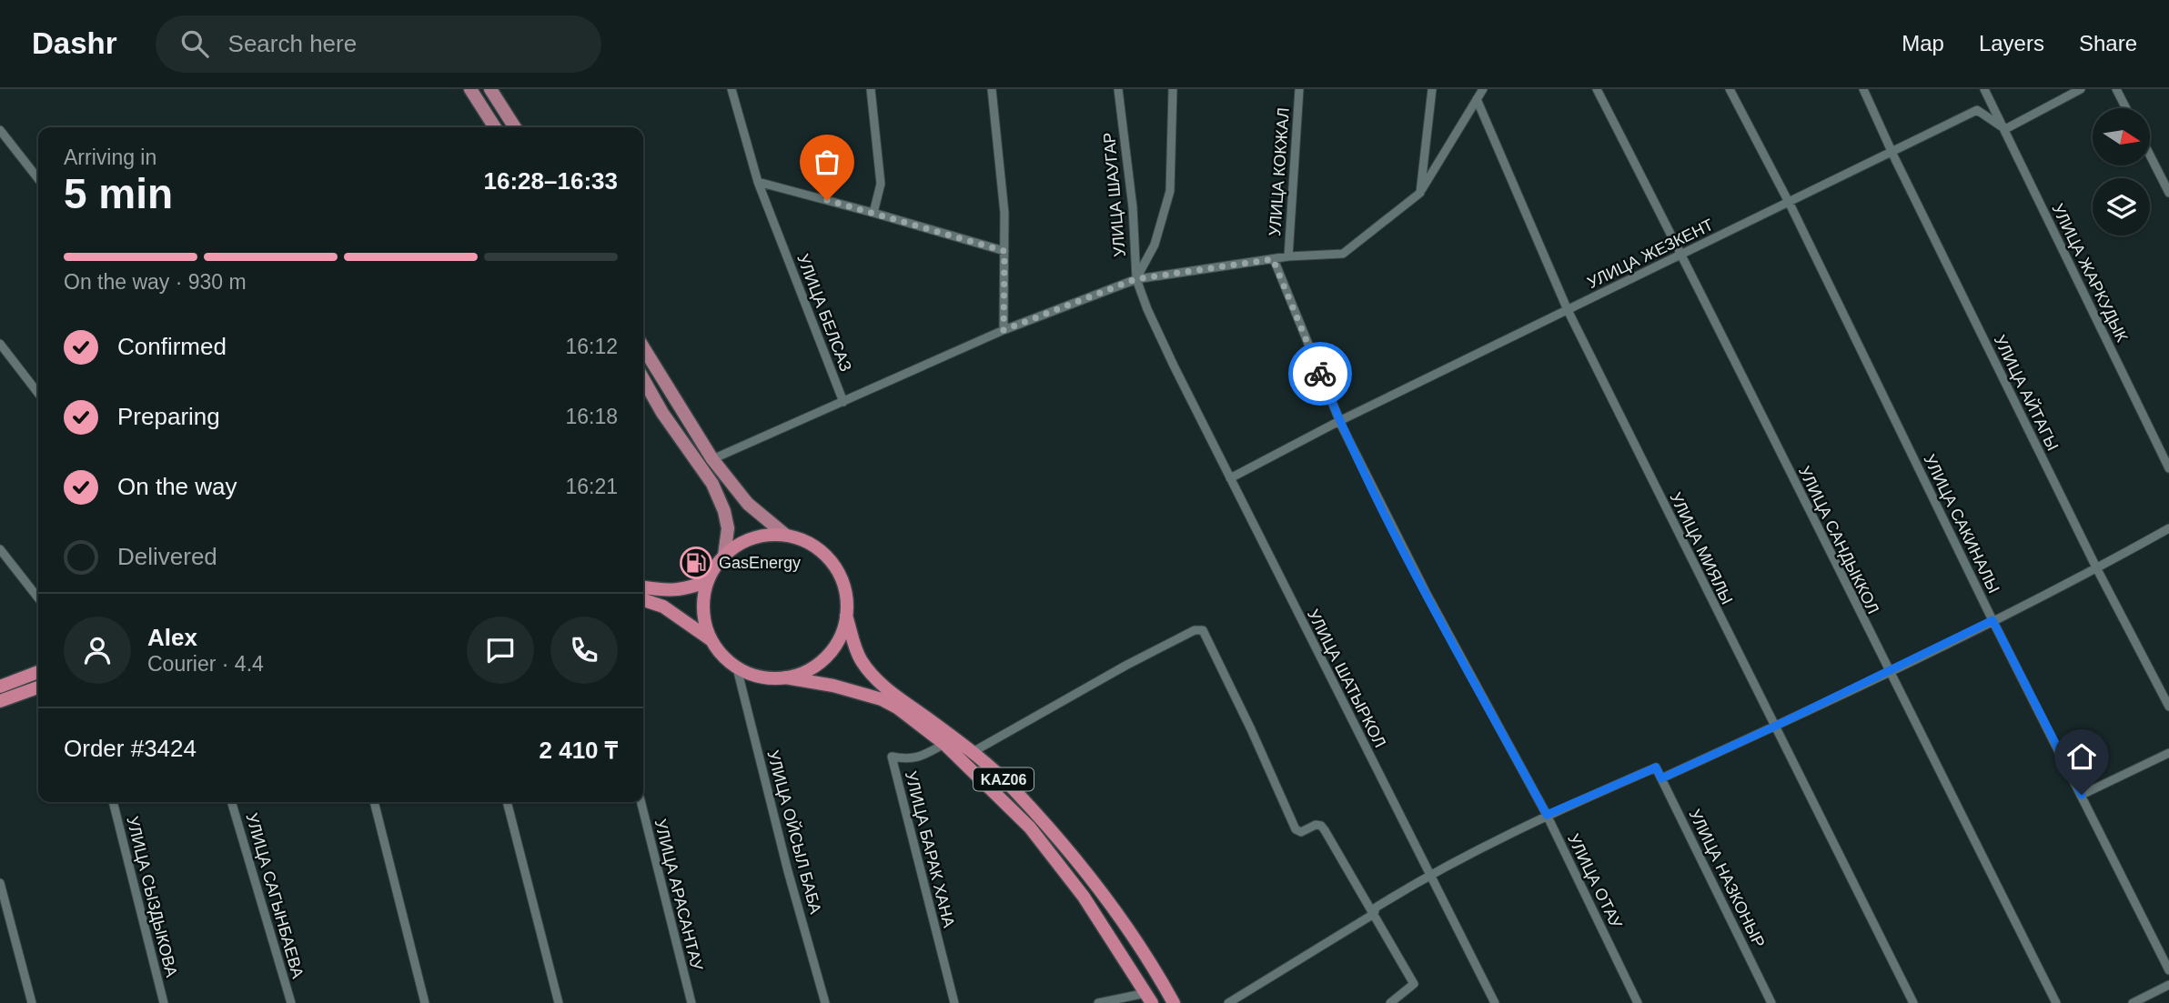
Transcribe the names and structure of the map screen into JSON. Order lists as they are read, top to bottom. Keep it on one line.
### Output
{"streets":{"highway":["KАZ06"],"street":["УЛИЦА КОКЖАЛ","УЛИЦА ШАУГАР","УЛИЦА ЖЕЗКЕНТ","УЛИЦА ЖАРКУДЫК","УЛИЦА БЕЛСАЗ","УЛИЦА АЙТАГЫ","УЛИЦА САКИНАЛЫ","УЛИЦА САНДЫККОЛ","УЛИЦА МИЯЛЫ","УЛИЦА ШАТЫРКОЛ","УЛИЦА ОЙСЫЛ БАБА","УЛИЦА БАРАК ХАНА","УЛИЦА НАЗКОНЫР","УЛИЦА ОТАУ","УЛИЦА АРАСАНТАУ","УЛИЦА САГЫНБАЕВА","УЛИЦА СЫЗДЫКОВА"]},"crossings":[["УЛИЦА ШАУГАР","УЛИЦА ШАТЫРКОЛ"],["УЛИЦА ЖЕЗКЕНТ","УЛИЦА ЖАРКУДЫК"],["УЛИЦА ЖЕЗКЕНТ","УЛИЦА АЙТАГЫ"],["УЛИЦА ЖЕЗКЕНТ","УЛИЦА САКИНАЛЫ"],["УЛИЦА ЖЕЗКЕНТ","УЛИЦА САНДЫККОЛ"],["УЛИЦА ЖЕЗКЕНТ","УЛИЦА МИЯЛЫ"],["УЛИЦА ЖЕЗКЕНТ","УЛИЦА ШАТЫРКОЛ"],["УЛИЦА ЖЕЗКЕНТ","УЛИЦА ОТАУ"],["KАZ06","УЛИЦА ОЙСЫЛ БАБА"],["KАZ06","УЛИЦА БАРАК ХАНА"],["УЛИЦА НАЗКОНЫР","УЛИЦА ОТАУ"]],"places":{"fuel station":["GasEnergy"]},"north":"right","page":{"header":"Dashr","search":"Search here","nav":["Map","Layers","Share"],"heading":["5 min","Arriving in","16:28–16:33"],"panel":["Alex","Courier · 4.4","Order #3424","2 410 ₸"],"bar":"On the way · 930 m","list":[["Confirmed","16:12"],["Preparing","16:18"],["On the way","16:21"],"Delivered"]}}
